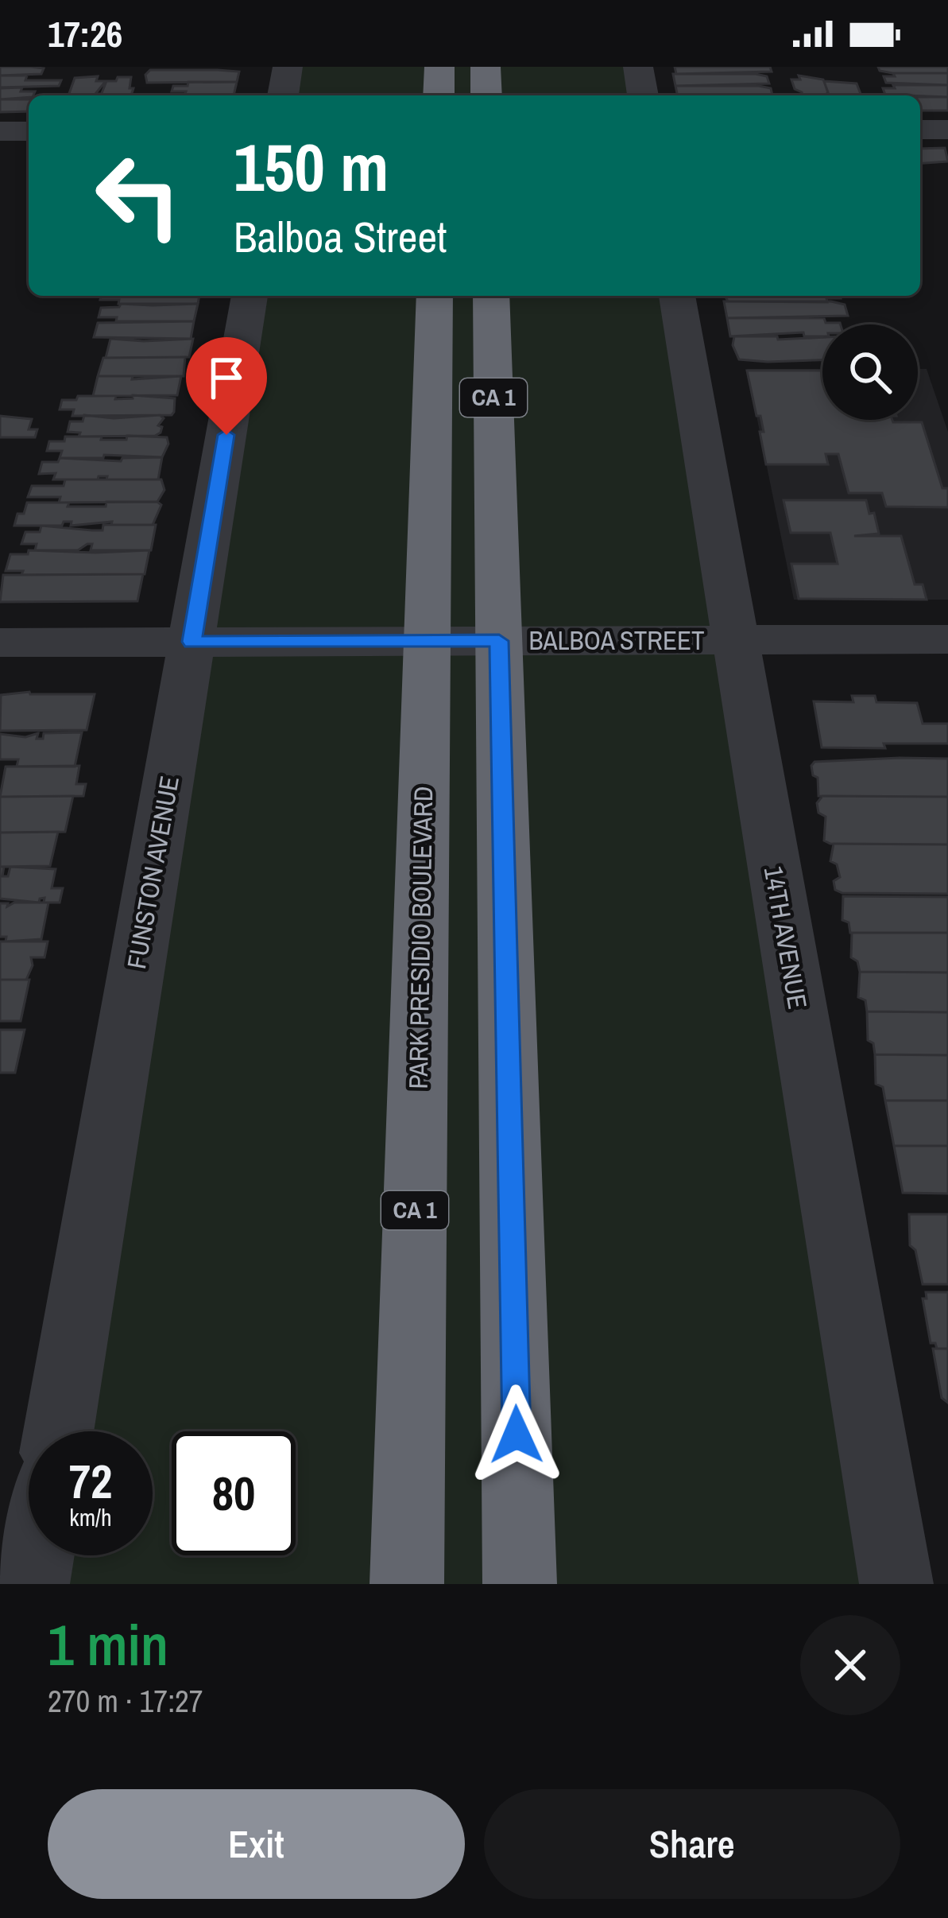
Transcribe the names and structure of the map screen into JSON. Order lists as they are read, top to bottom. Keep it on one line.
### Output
{"streets":{"highway":["CA 1","PARK PRESIDIO BOULEVARD"],"street":["BALBOA STREET","FUNSTON AVENUE","14TH AVENUE"]},"crossings":[["CA 1","BALBOA STREET"],["BALBOA STREET","FUNSTON AVENUE"],["BALBOA STREET","PARK PRESIDIO BOULEVARD"],["BALBOA STREET","14TH AVENUE"]],"page":{"status":"17:26","turn":["150 m","Balboa Street"],"speed":"72 km/h","limit":"80","heading":["1 min","270 m · 17:27"],"buttons":["Exit","Share"]}}
